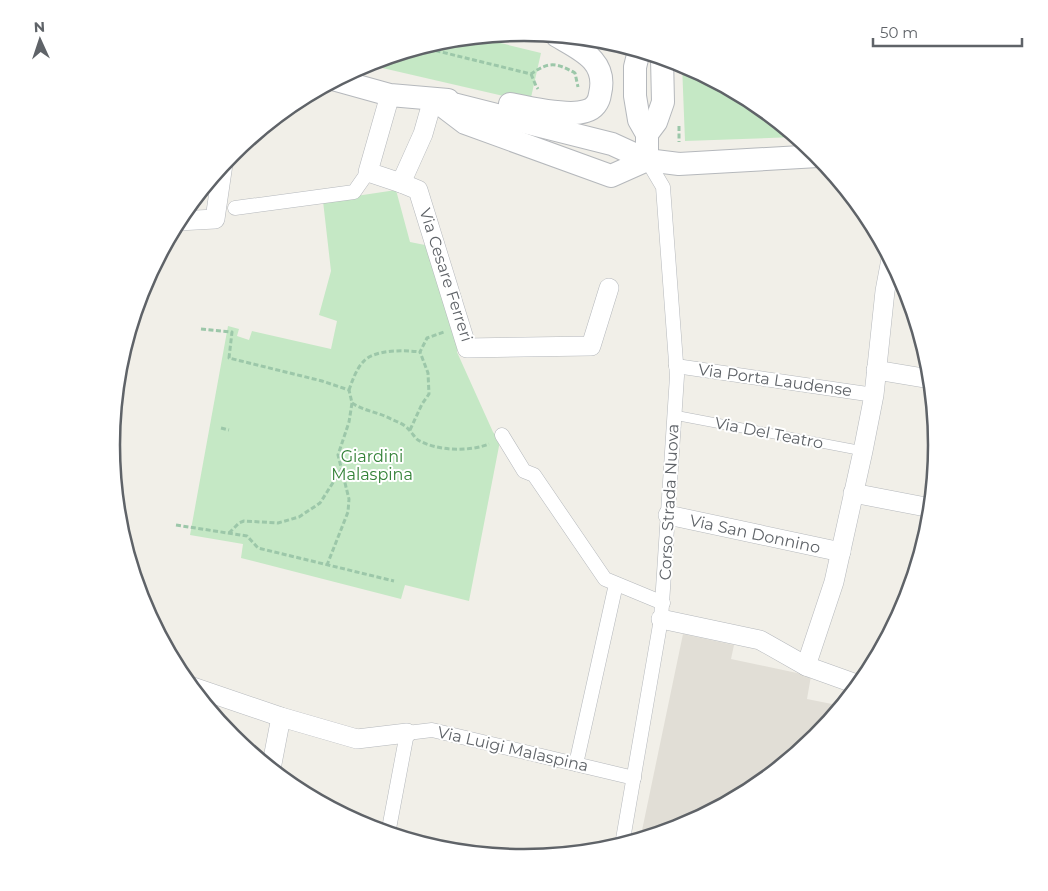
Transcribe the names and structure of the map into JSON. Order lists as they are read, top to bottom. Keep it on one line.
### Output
{"streets":{"street":["Via Cesare Ferreri","Via Porta Laudense","Corso Strada Nuova","Via San Donnino","Via Luigi Malaspina"],"lane":["Via Del Teatro"]},"crossings":[["Via Porta Laudense","Corso Strada Nuova"],["Via Del Teatro","Corso Strada Nuova"],["Corso Strada Nuova","Via San Donnino"],["Corso Strada Nuova","Via Luigi Malaspina"]],"parks":["Giardini Malaspina"],"scale_bar":"50 m","north":"top"}
